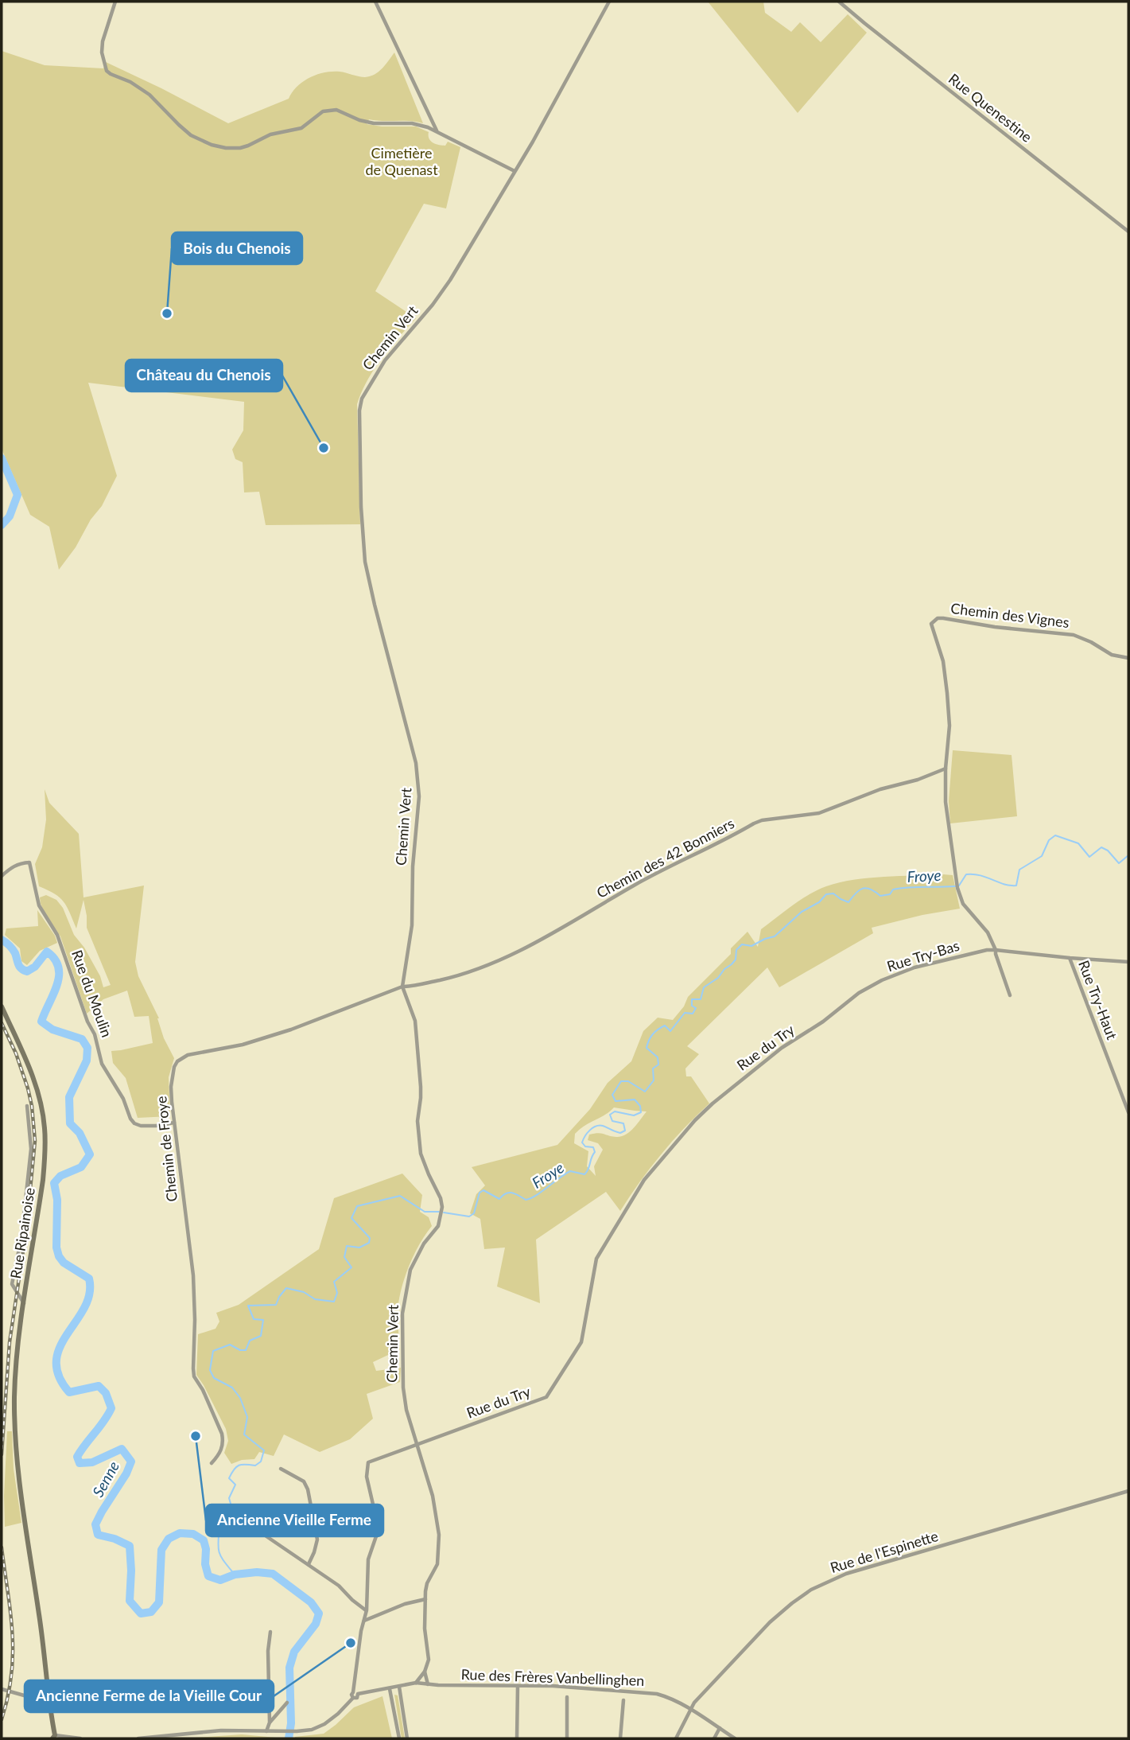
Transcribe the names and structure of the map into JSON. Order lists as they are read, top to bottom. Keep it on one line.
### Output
{"streets":{"street":["Rue Quenestine","Chemin Vert","Chemin des Vignes","Chemin des 42 Bonniers","Rue Try-Bas","Rue du Moulin","Rue Try-Haut","Rue du Try","Chemin de Froye","Rue Ripainoise","Rue de l'Espinette","Rue des Frères Vanbellinghen"]},"crossings":[["Chemin Vert","Chemin des 42 Bonniers"],["Chemin Vert","Rue du Try"],["Chemin Vert","Chemin de Froye"],["Chemin Vert","Rue des Frères Vanbellinghen"],["Chemin des Vignes","Chemin des 42 Bonniers"],["Chemin des 42 Bonniers","Chemin de Froye"],["Rue Try-Bas","Rue Try-Haut"],["Rue Try-Bas","Rue du Try"],["Rue du Moulin","Chemin de Froye"],["Rue du Try","Rue des Frères Vanbellinghen"],["Rue de l'Espinette","Rue des Frères Vanbellinghen"]],"water":["Froye","Senne"],"parks":["Cimetière de Quenast"],"places":["Bois du Chenois","Château du Chenois","Ancienne Vieille Ferme","Ancienne Ferme de la Vieille Cour"]}
